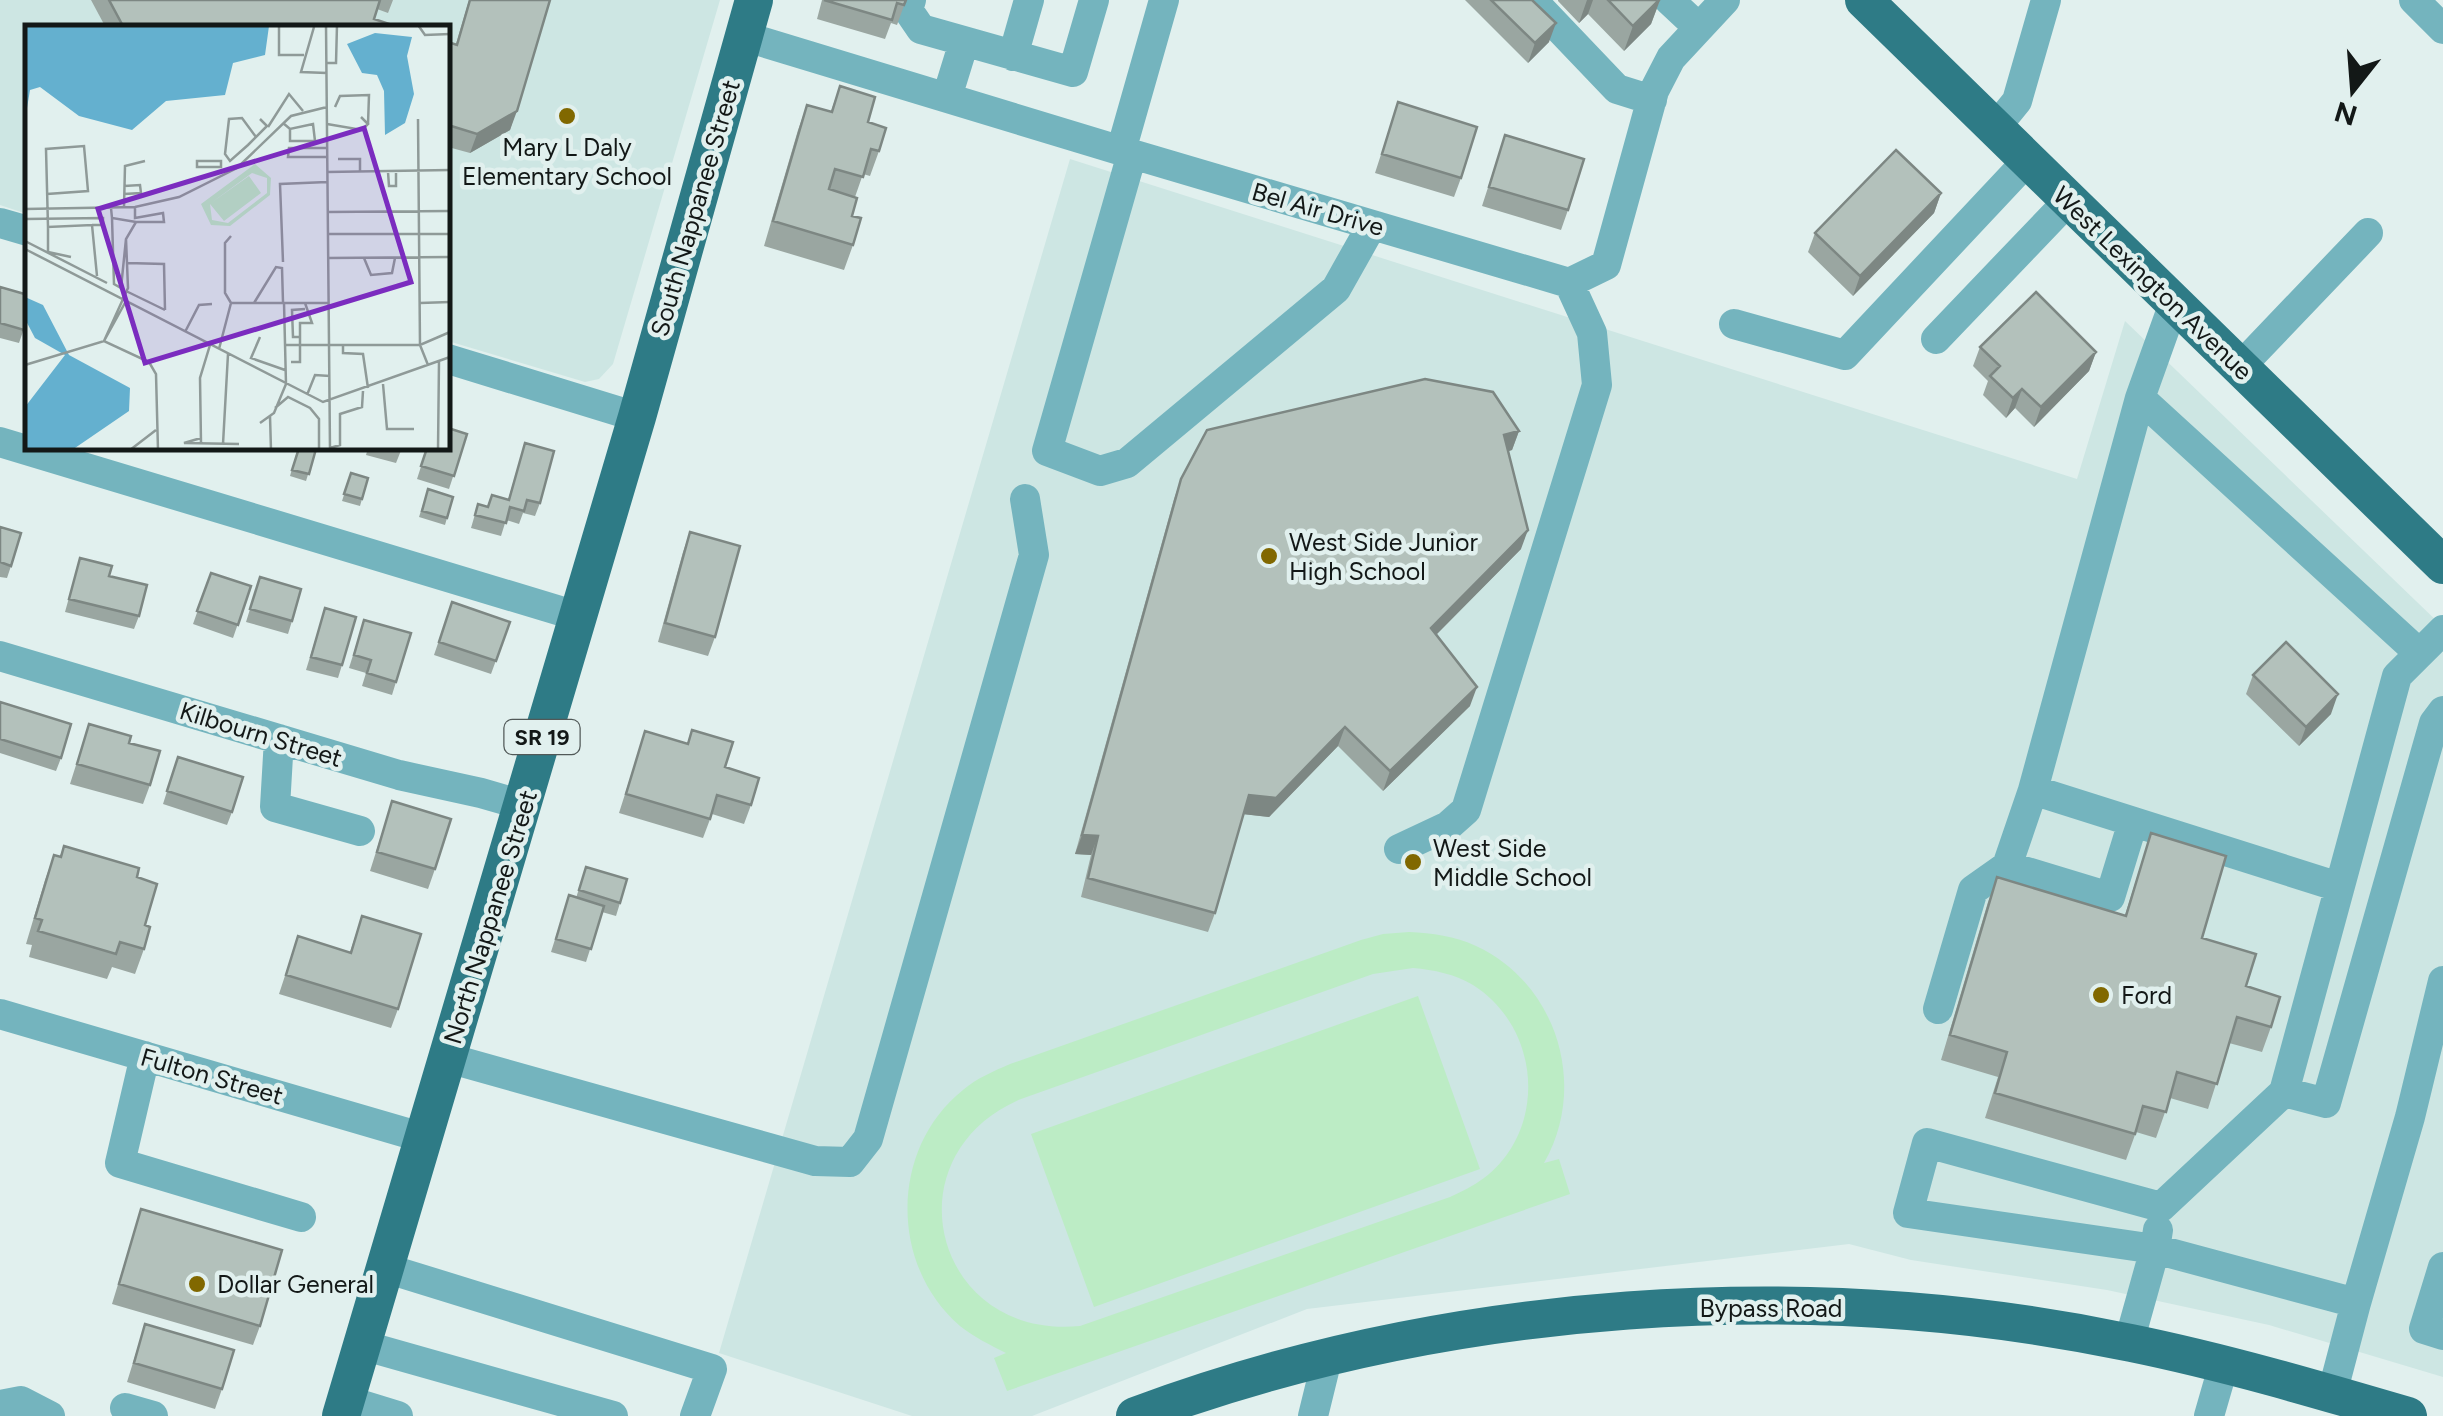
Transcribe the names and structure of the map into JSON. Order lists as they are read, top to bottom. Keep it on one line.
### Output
{"streets":{"main road":["South Nappanee Street","West Lexington Avenue","SR 19","North Nappanee Street","Bypass Road"],"street":["Bel Air Drive","Kilbourn Street","Fulton Street"]},"crossings":[["South Nappanee Street","Bel Air Drive"],["South Nappanee Street","North Nappanee Street"],["Kilbourn Street","North Nappanee Street"],["North Nappanee Street","Fulton Street"]],"places":["Mary L Daly Elementary School","West Side Junior High School","West Side Middle School","Ford","Dollar General"],"north":"bottom"}
